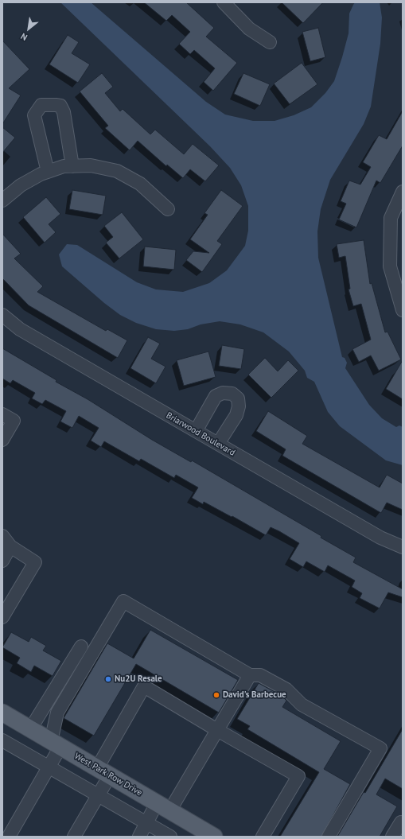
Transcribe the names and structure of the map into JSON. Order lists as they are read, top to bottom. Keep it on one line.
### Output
{"streets":{"main road":["West Park Row Drive"],"street":["Briarwood Boulevard"]},"places":["Nu2U Resale","David's Barbecue"],"north":"bottom left"}
